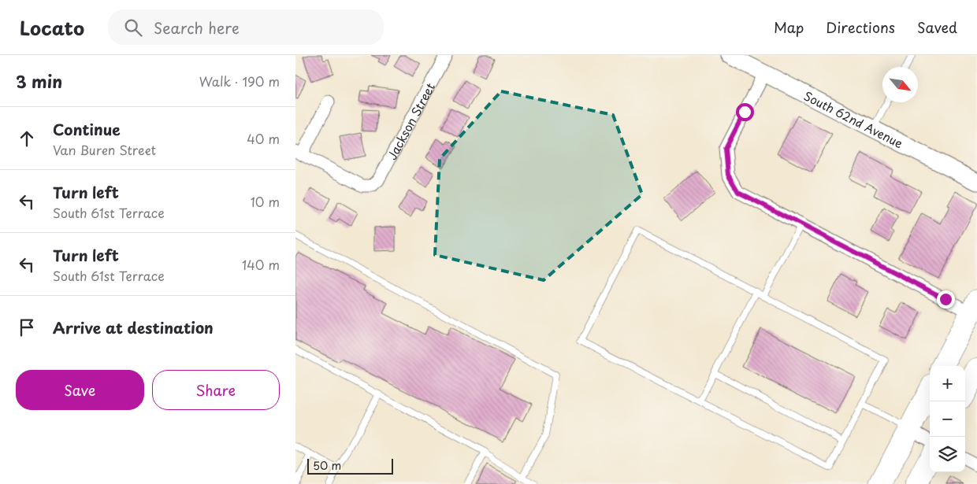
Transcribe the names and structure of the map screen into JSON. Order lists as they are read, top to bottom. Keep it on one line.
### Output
{"streets":{"street":["South 62nd Avenue","Jackson Street"]},"scale_bar":"50 m","north":"bottom right","page":{"header":"Locato","search":"Search here","nav":["Map","Directions","Saved"],"heading":["3 min","Walk · 190 m"],"list":[["Continue","Van Buren Street","40 m"],["Turn left","South 61st Terrace","10 m"],["Turn left","South 61st Terrace","140 m"],"Arrive at destination"],"buttons":["Save","Share"],"map_buttons":["+","−"],"scale":"50 m"}}
